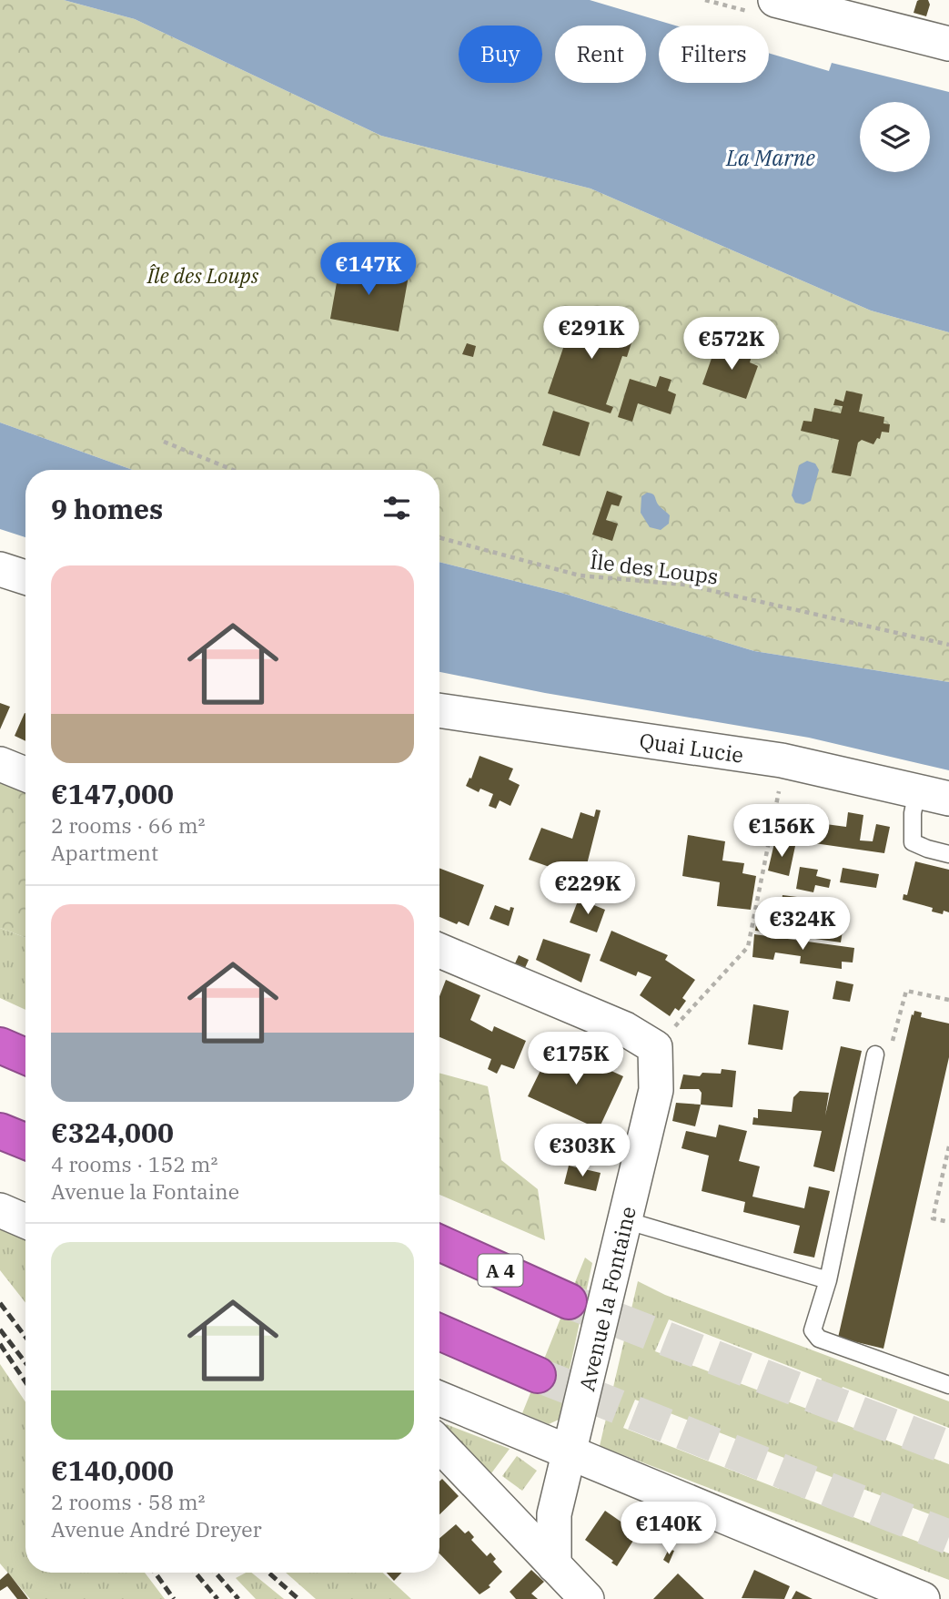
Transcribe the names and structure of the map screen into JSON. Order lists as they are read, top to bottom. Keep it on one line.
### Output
{"streets":{"highway":["A 4"],"street":["Quai Lucie","Avenue la Fontaine"],"path":["Île des Loups"]},"water":["La Marne"],"parks":["Île des Loups"],"page":{"chip":["Buy","Rent","Filters"],"price":["€147K","€291K","€572K","€156K","€229K","€324K","€175K","€303K","€140K"],"heading":"9 homes","list":[{"name":"€147,000","note":"2 rooms · 66 m² · Apartment"},{"name":"€324,000","note":"4 rooms · 152 m² · Avenue la Fontaine"},{"name":"€140,000","note":"2 rooms · 58 m² · Avenue André Dreyer"}]}}
